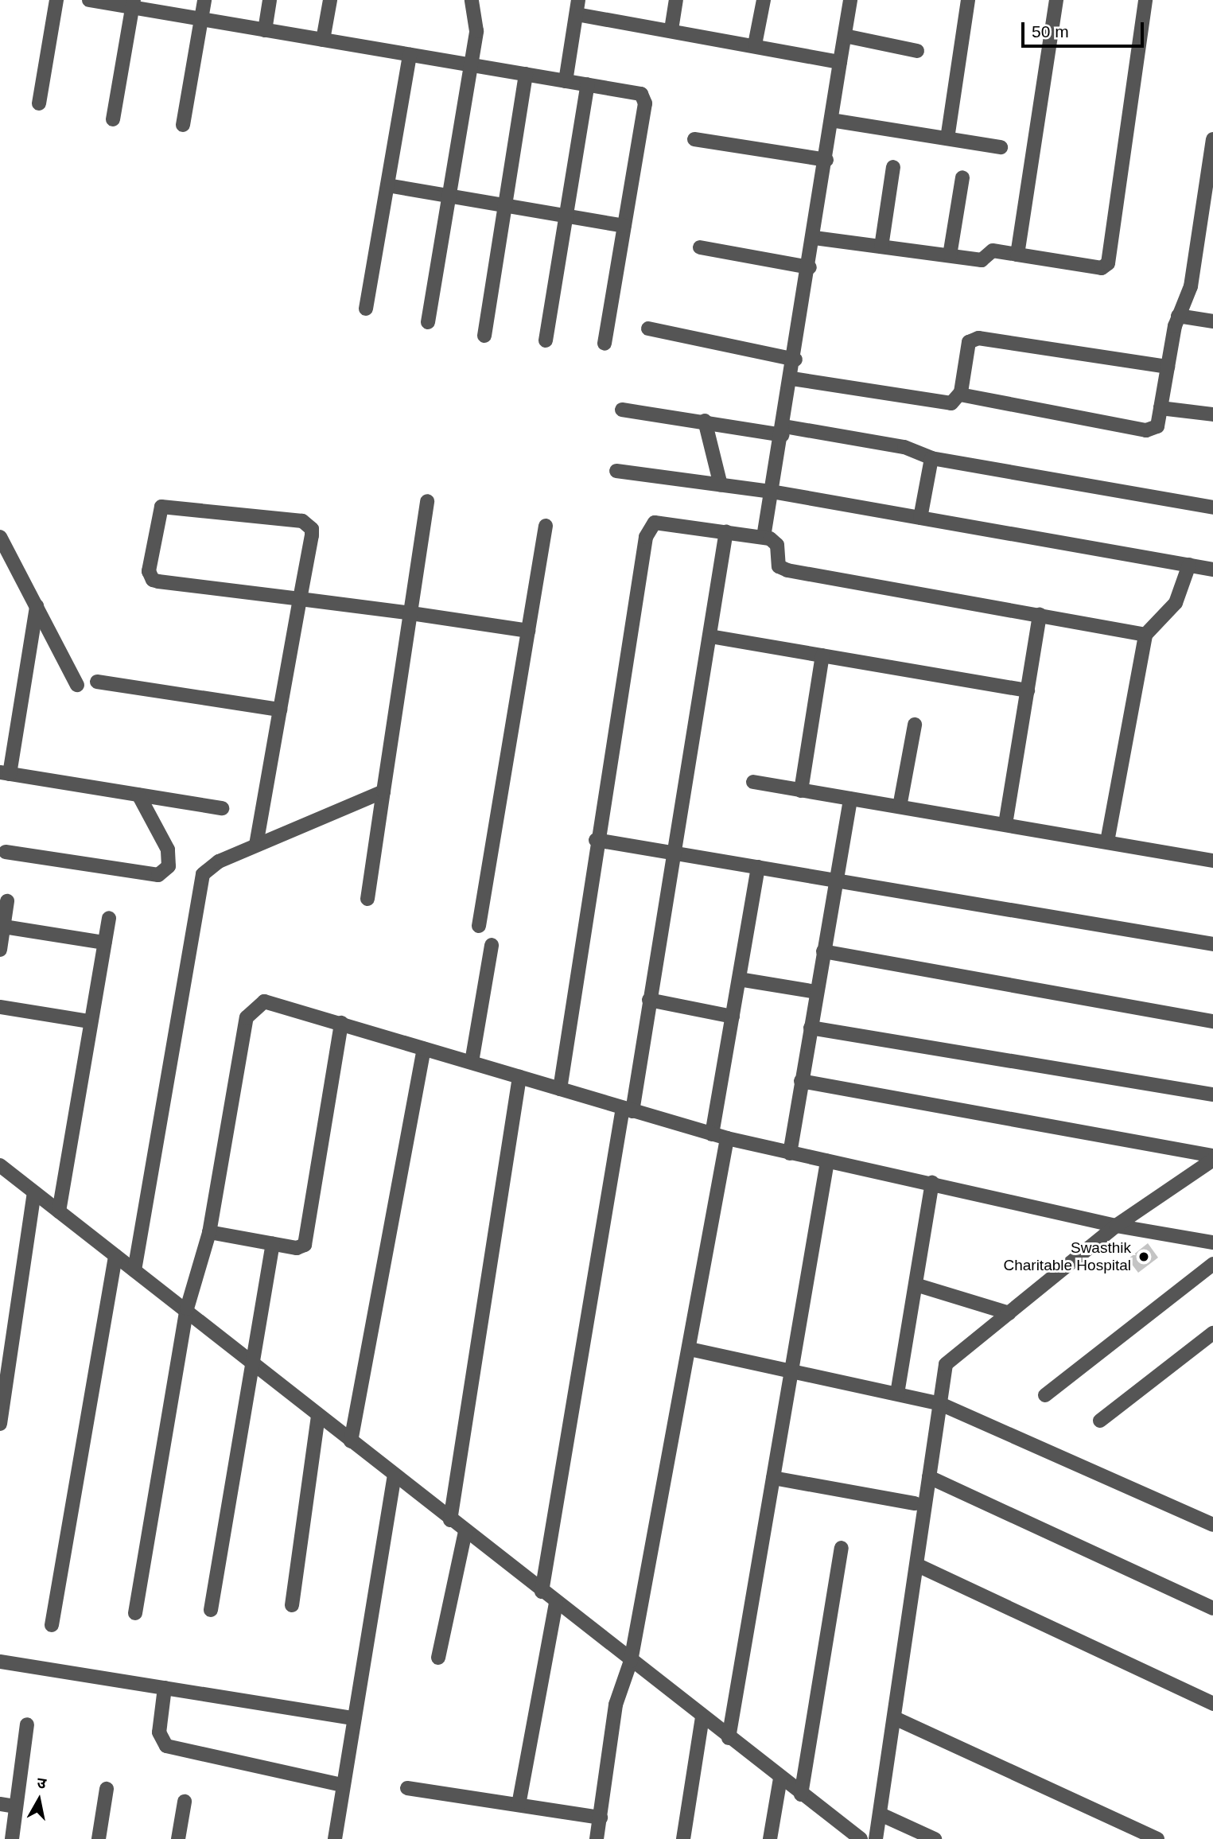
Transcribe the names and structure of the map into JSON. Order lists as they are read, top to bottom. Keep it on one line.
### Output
{"places":["Swasthik Charitable Hospital"],"scale_bar":"50 m","north":"top"}
